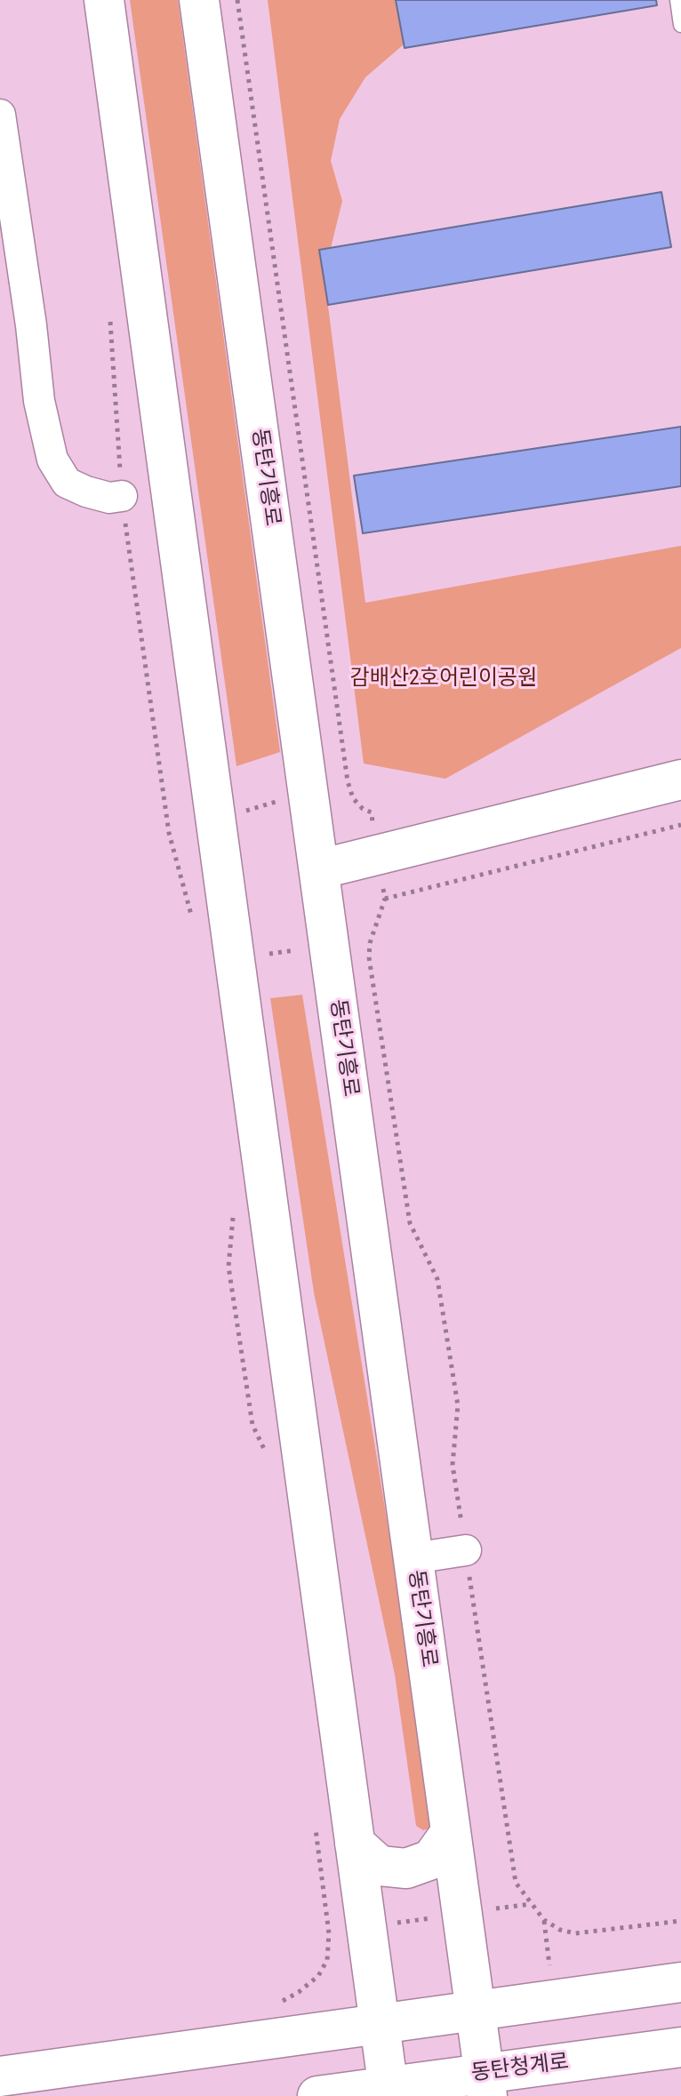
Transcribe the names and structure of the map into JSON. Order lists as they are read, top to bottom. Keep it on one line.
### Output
{"streets":{"main road":["동탄기흥로","동탄청계로"]},"crossings":[["동탄기흥로","동탄청계로"]],"parks":["감배산2호어린이공원"]}
